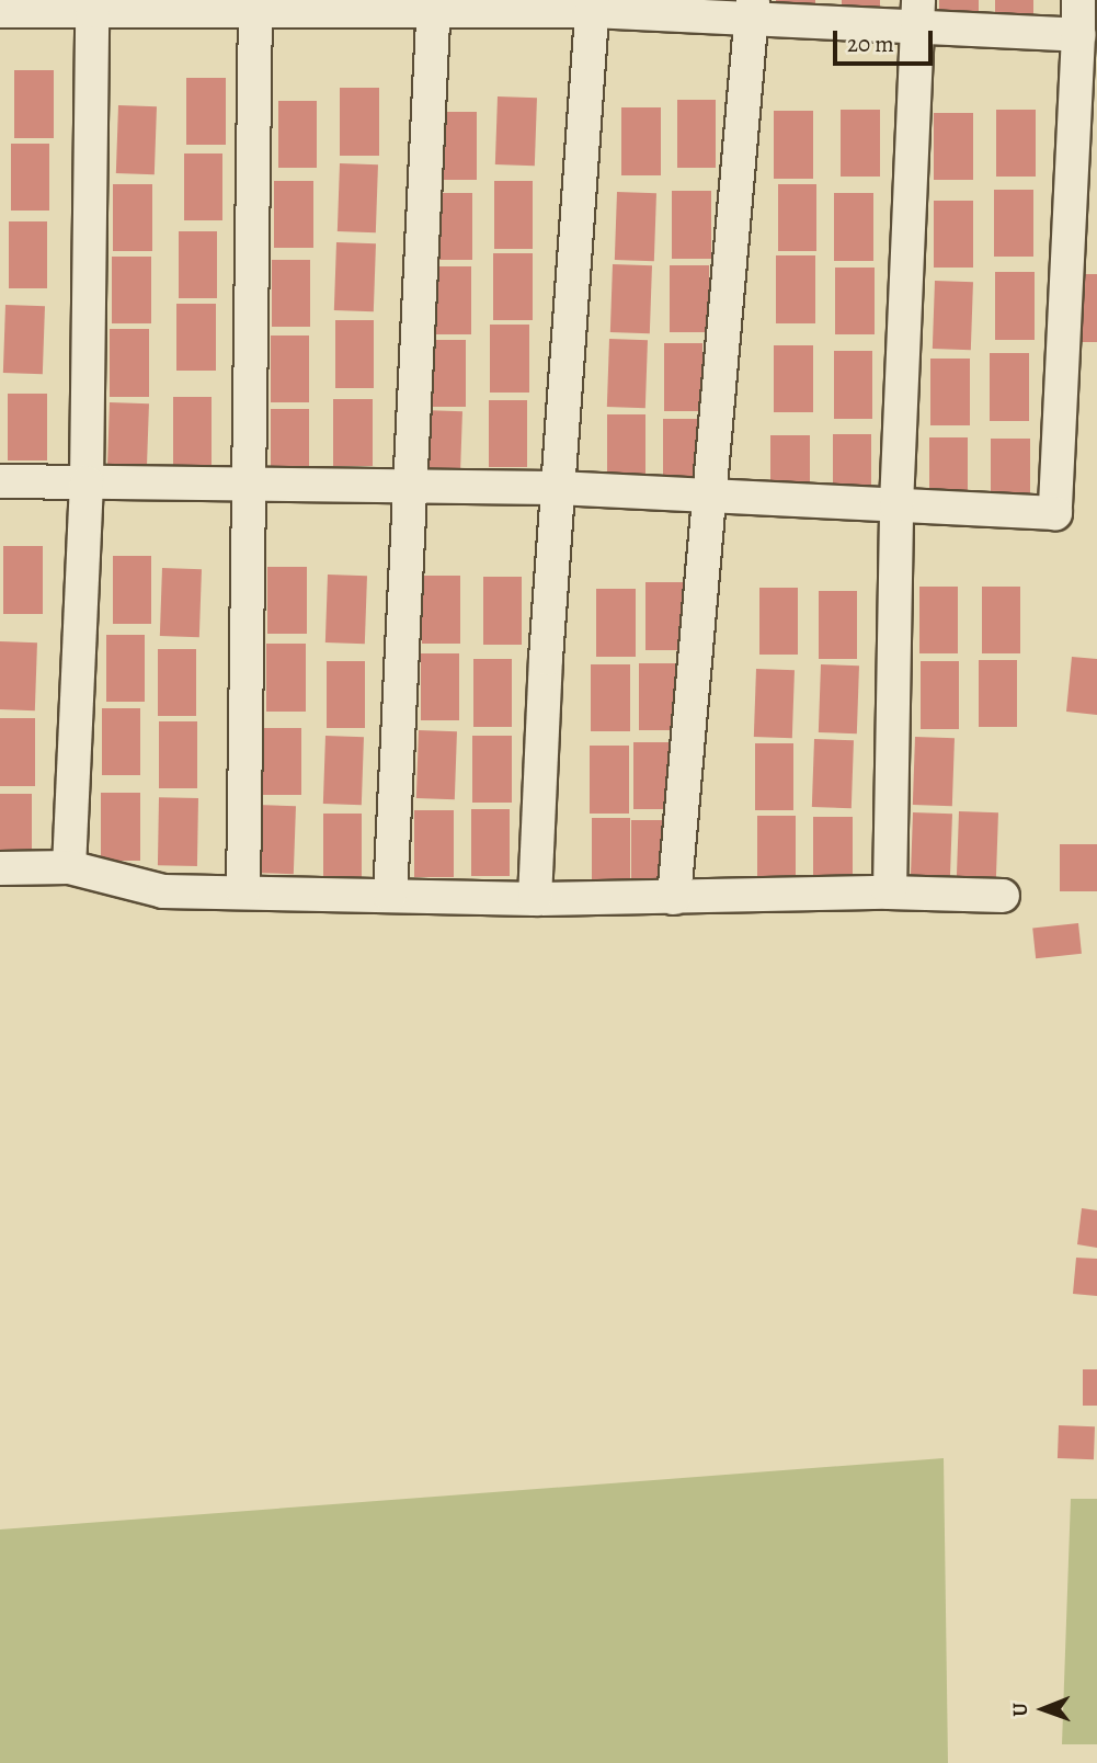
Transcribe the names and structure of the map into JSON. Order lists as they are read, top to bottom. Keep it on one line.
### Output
{"scale_bar":"20 m","north":"left"}
